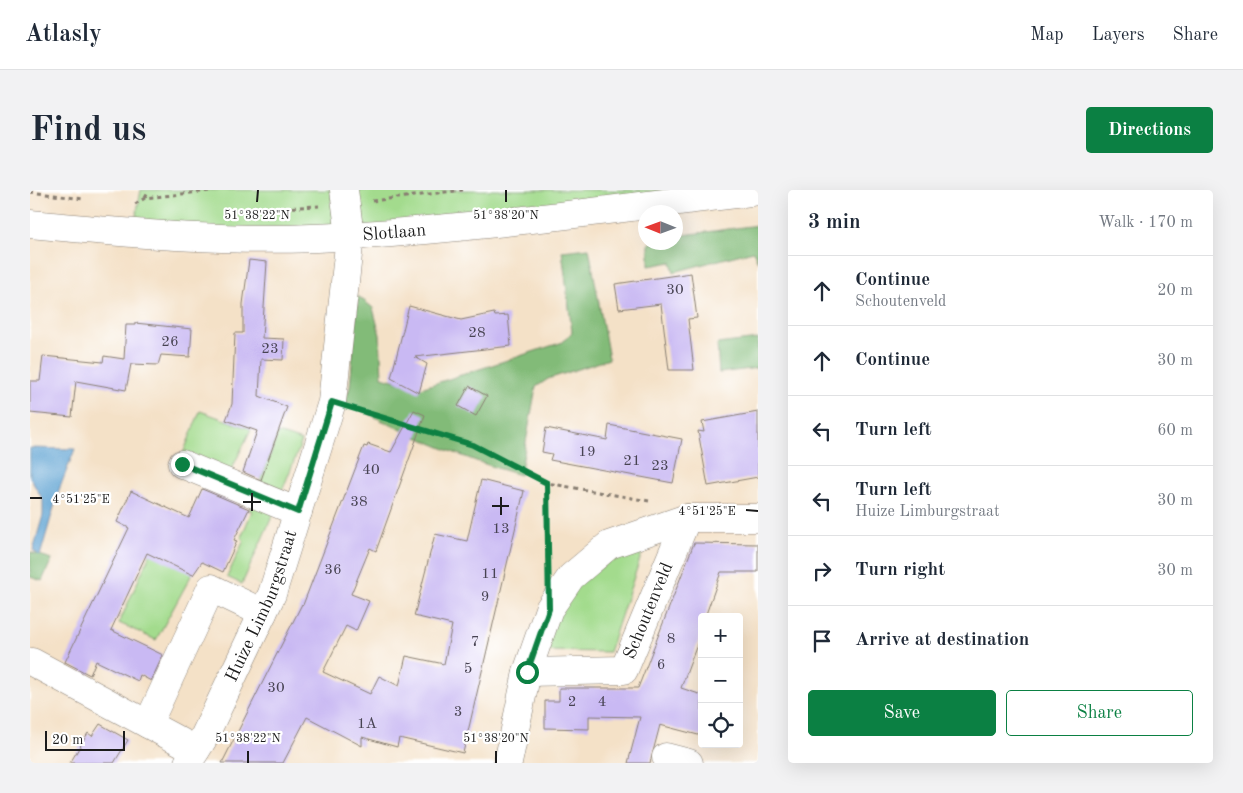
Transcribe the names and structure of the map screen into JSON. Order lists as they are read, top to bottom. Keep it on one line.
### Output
{"streets":{"street":["Slotlaan","Huize Limburgstraat","Schoutenveld"]},"crossings":[["Slotlaan","Huize Limburgstraat"]],"house_numbers":["30","28","26","23","19","21","23","40","38","13","36","11","9","8","7","6","5","30","2","4","3","1A"],"scale_bar":"20 m","north":"left","page":{"header":"Atlasly","nav":["Map","Layers","Share"],"buttons":["Directions",["Save","Share"]],"title":"Find us","heading":["3 min","Walk · 170 m"],"list":[["Continue","Schoutenveld","20 m"],["Continue","30 m"],["Turn left","60 m"],["Turn left","Huize Limburgstraat","30 m"],["Turn right","30 m"],"Arrive at destination"],"map_buttons":["+","−"],"scale":"20 m"},"coordinates":["51°38'22\"N","51°38'20\"N","4°51'25\"E"]}
